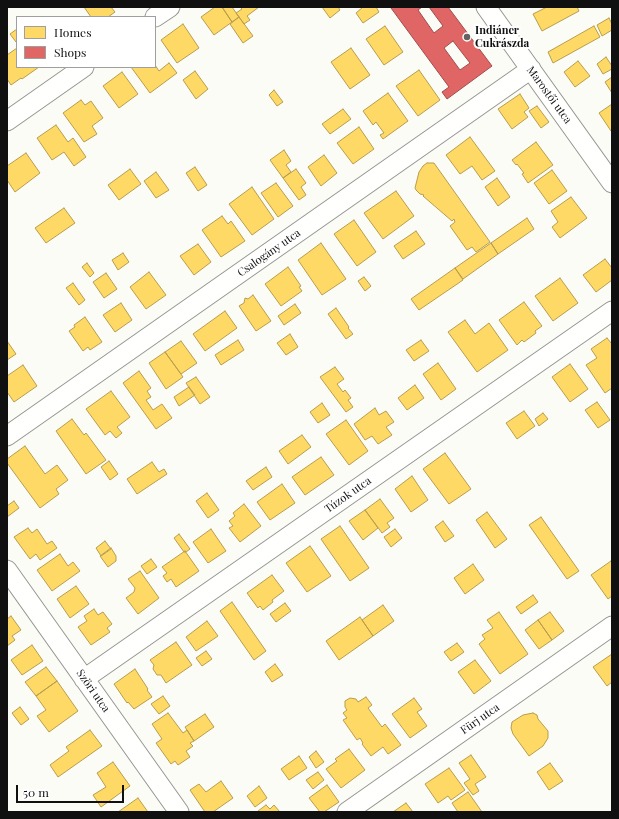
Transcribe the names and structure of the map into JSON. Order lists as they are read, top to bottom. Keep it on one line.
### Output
{"streets":{"street":["Marostői utca","Csalogány utca","Túzok utca","Szöri utca","Fürj utca"]},"crossings":[["Marostői utca","Csalogány utca"],["Túzok utca","Szöri utca"]],"places":["Indiáner Cukrászda"],"legend":["Homes","Shops"],"scale_bar":"50 m"}
